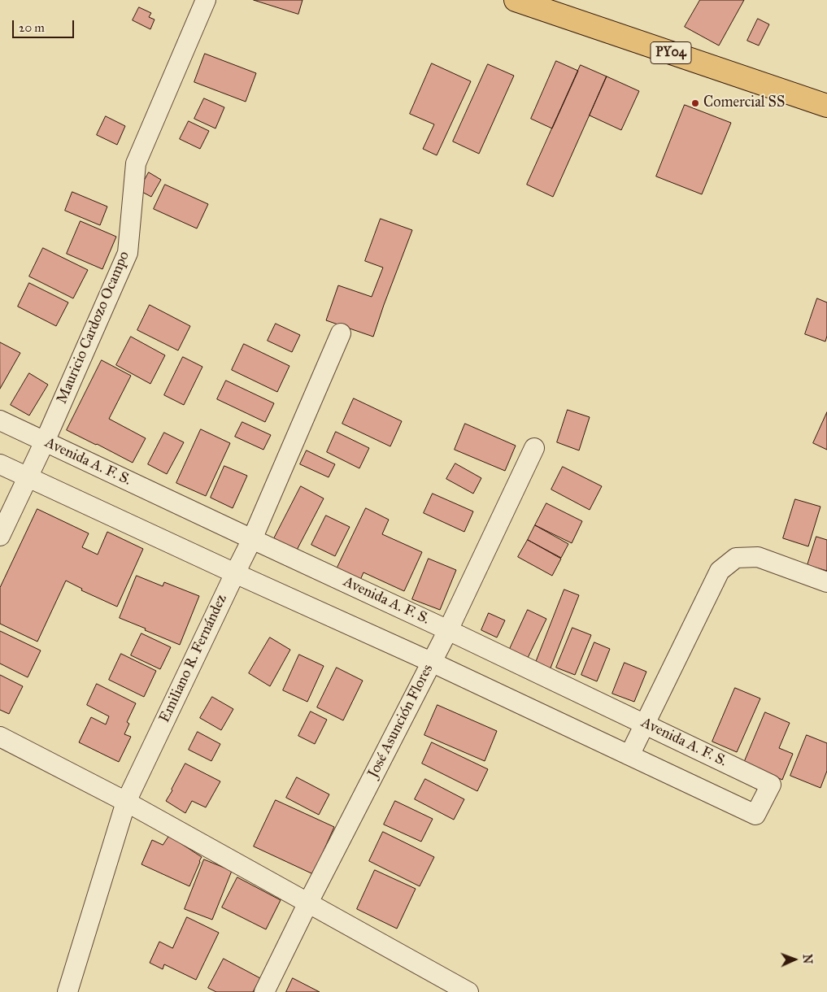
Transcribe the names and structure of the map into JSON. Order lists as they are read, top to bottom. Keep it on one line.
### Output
{"streets":{"main road":["PY04"],"street":["Mauricio Cardozo Ocampo","Avenida A. F. S.","Emiliano R. Fernández","José Asunción Flores"]},"crossings":[["Mauricio Cardozo Ocampo","Avenida A. F. S."],["Avenida A. F. S.","Emiliano R. Fernández"],["Avenida A. F. S.","José Asunción Flores"]],"places":["Comercial SS"],"scale_bar":"20 m","north":"right"}
